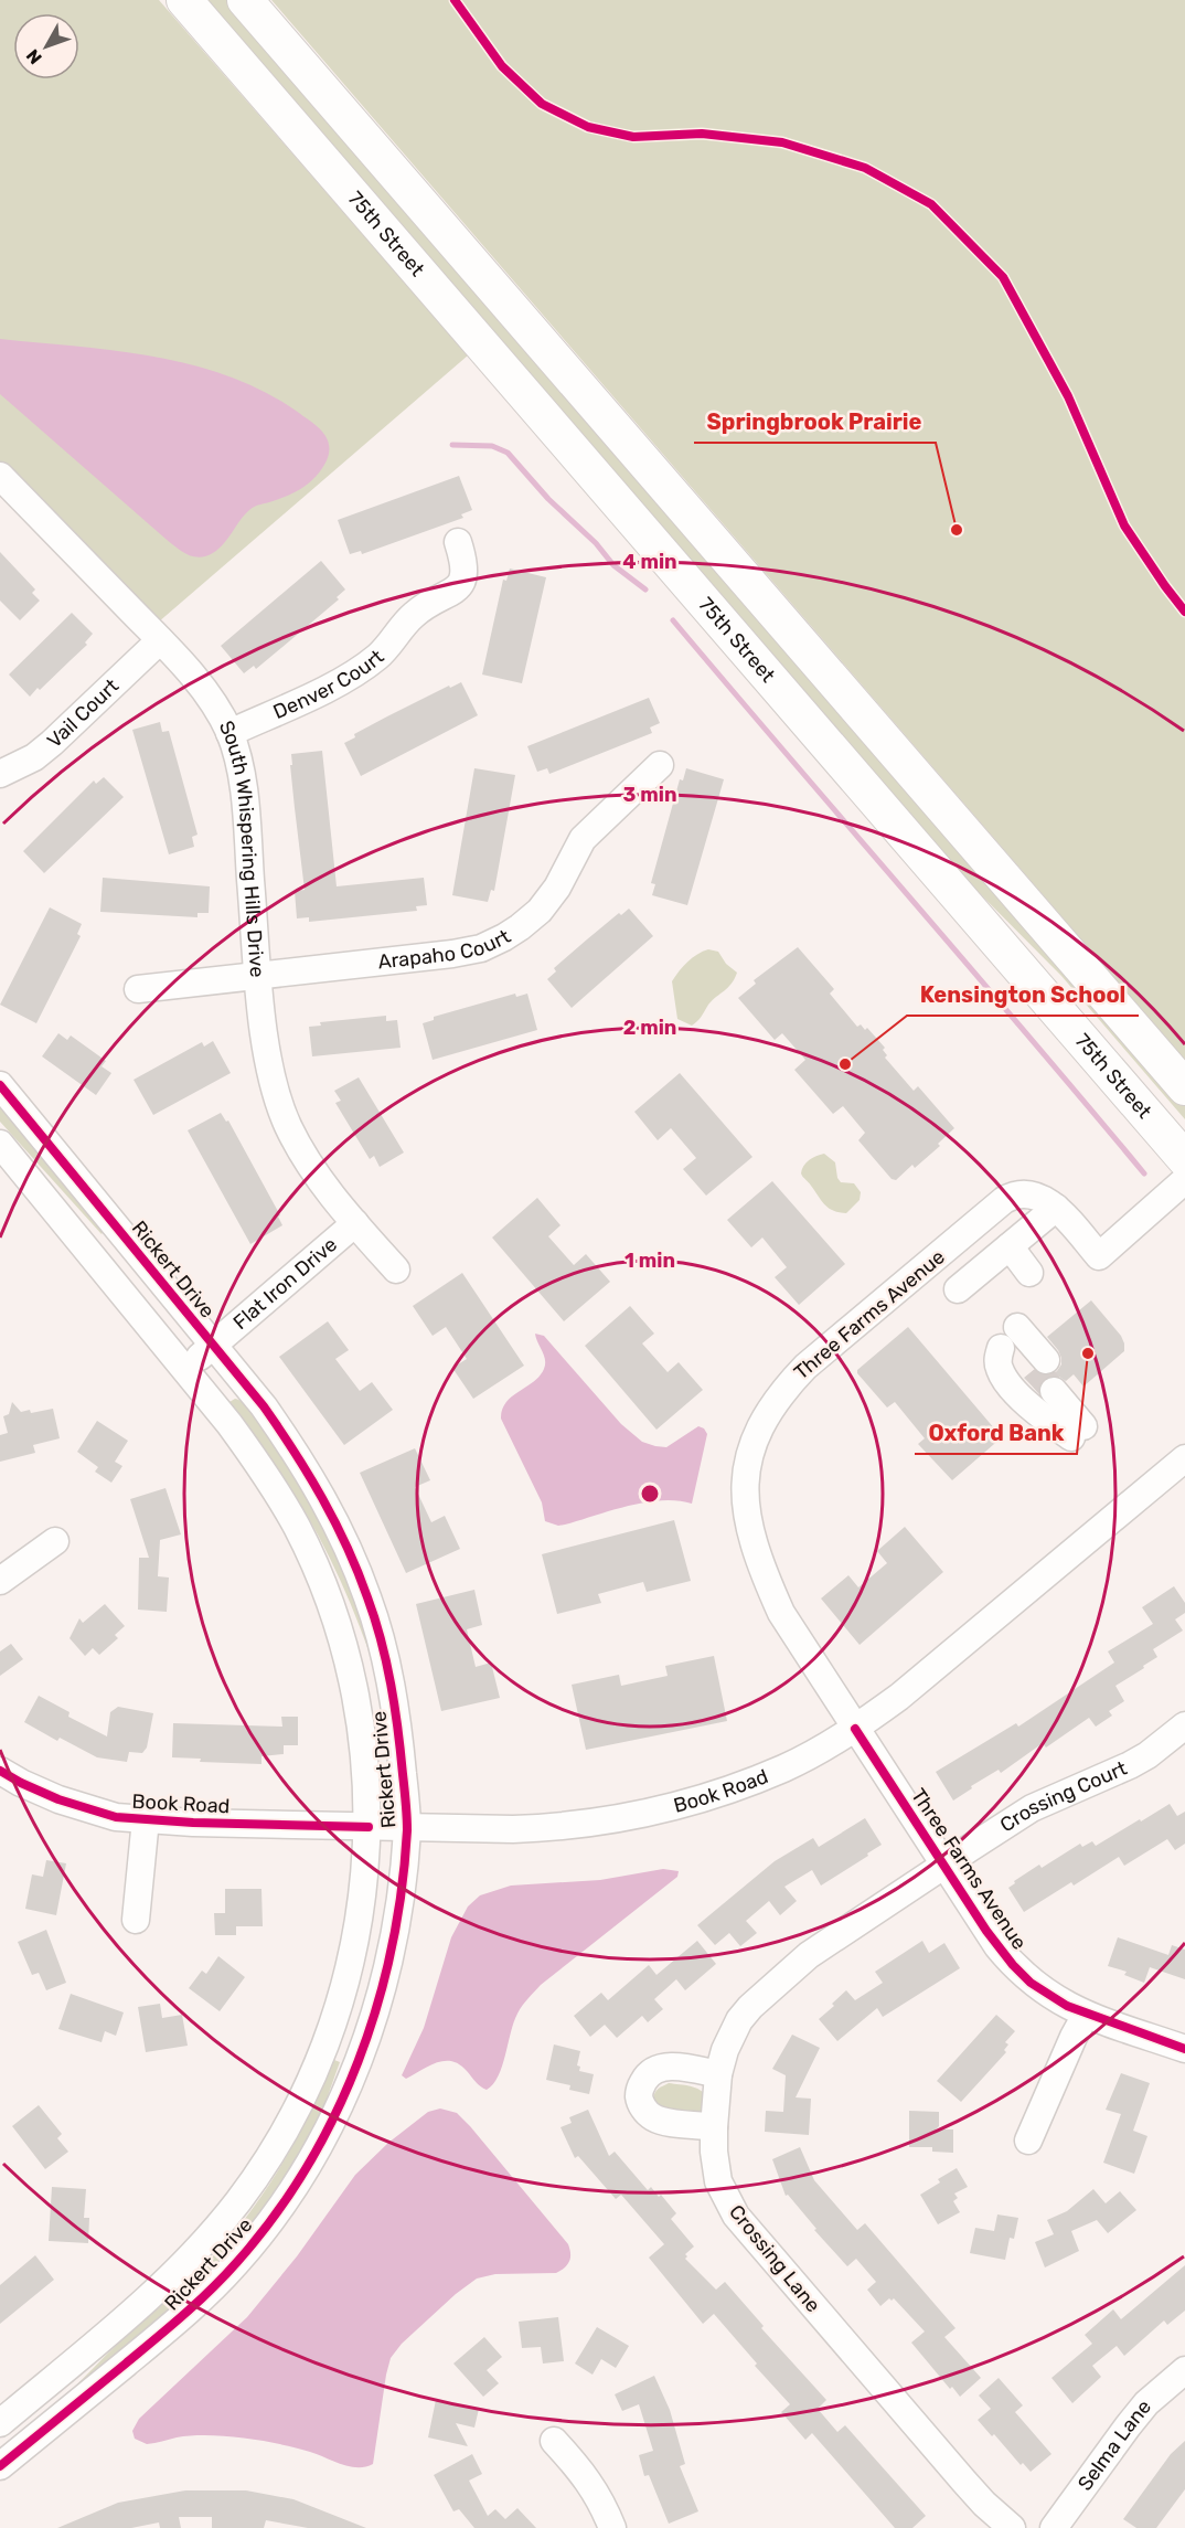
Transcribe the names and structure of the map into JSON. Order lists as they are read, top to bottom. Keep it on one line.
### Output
{"streets":{"main road":["75th Street"],"street":["Denver Court","Vail Court","South Whispering Hills Drive","Arapaho Court","Rickert Drive","Flat Iron Drive","Three Farms Avenue","Book Road","Crossing Court","Crossing Lane","Selma Lane"]},"crossings":[["Denver Court","South Whispering Hills Drive"],["Vail Court","South Whispering Hills Drive"],["South Whispering Hills Drive","Arapaho Court"],["South Whispering Hills Drive","Flat Iron Drive"],["Rickert Drive","Flat Iron Drive"],["Rickert Drive","Book Road"],["Three Farms Avenue","Book Road"],["Three Farms Avenue","Crossing Court"],["Three Farms Avenue","Crossing Lane"],["Crossing Court","Crossing Lane"]],"places":["Springbrook Prairie","Kensington School","Oxford Bank"],"north":"bottom left","rings":["4 min","3 min","2 min","1 min"]}
